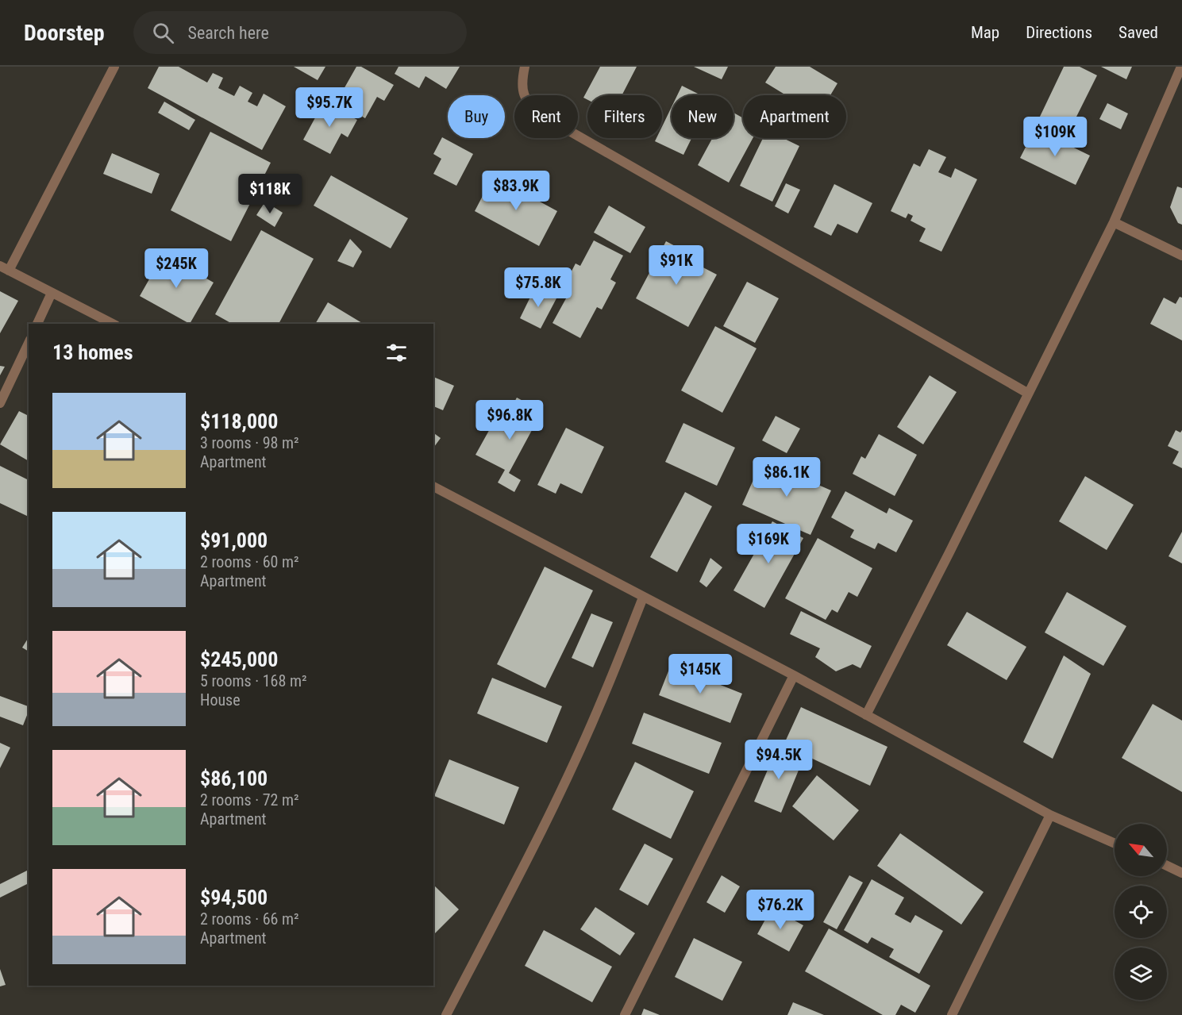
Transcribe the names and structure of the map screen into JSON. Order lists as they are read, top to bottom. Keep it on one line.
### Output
{"north":"top left","page":{"header":"Doorstep","search":"Search here","nav":["Map","Directions","Saved"],"price":["$95.7K","$109K","$83.9K","$118K","$91K","$245K","$75.8K","$96.8K","$86.1K","$169K","$145K","$94.5K","$76.2K"],"chip":["Buy","Rent","Filters","New","Apartment"],"heading":"13 homes","list":[{"name":"$118,000","note":"3 rooms · 98 m² · Apartment"},{"name":"$91,000","note":"2 rooms · 60 m² · Apartment"},{"name":"$245,000","note":"5 rooms · 168 m² · House"},{"name":"$86,100","note":"2 rooms · 72 m² · Apartment"},{"name":"$94,500","note":"2 rooms · 66 m² · Apartment"}]}}
